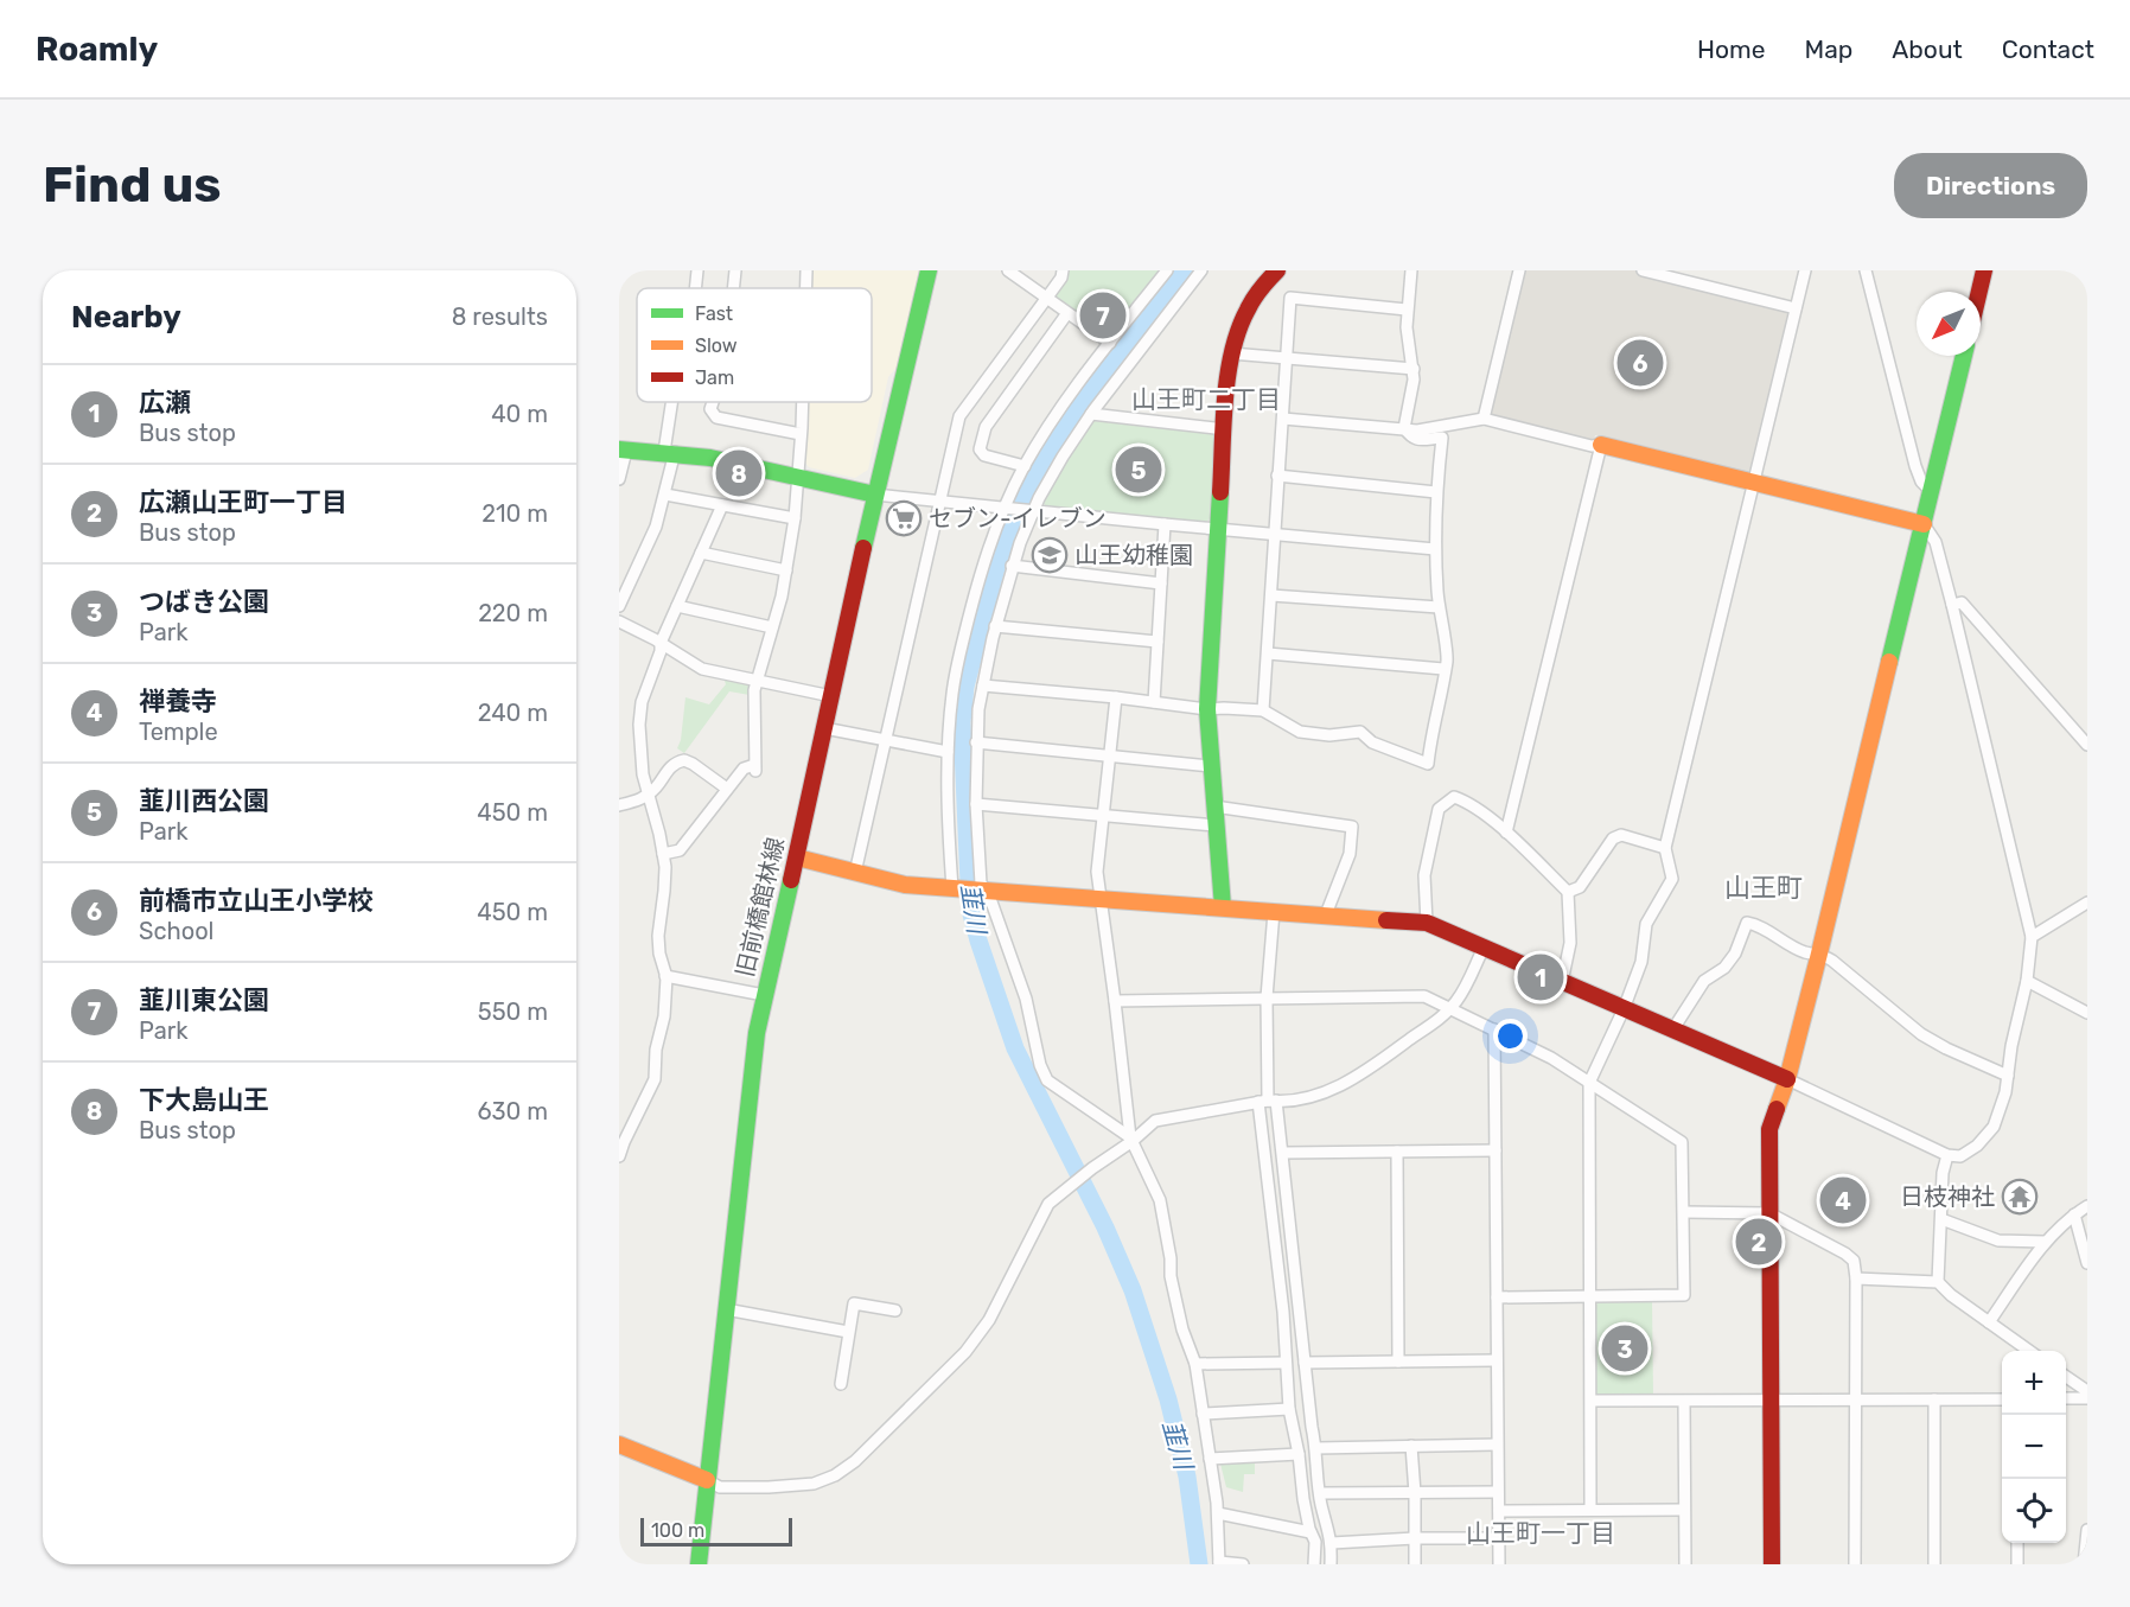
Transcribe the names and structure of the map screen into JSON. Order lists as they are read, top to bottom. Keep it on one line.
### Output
{"streets":{"street":["旧前橋館林線"]},"districts":["山王町二丁目","山王町","山王町一丁目"],"water":["韮川"],"places":{"supermarket":["セブン-イレブン"],"school or university":["山王幼稚園"],"temple":["日枝神社"]},"legend":["Fast","Slow","Jam"],"scale_bar":"100 m","north":"bottom left","page":{"header":"Roamly","nav":["Home","Map","About","Contact"],"buttons":"Directions","title":"Find us","heading":["Nearby","8 results"],"pins":["7","6","5","8","1","4","2","3"],"list":[{"mark":"1","name":"広瀬","note":"Bus stop","value":"40 m"},{"mark":"2","name":"広瀬山王町一丁目","note":"Bus stop","value":"210 m"},{"mark":"3","name":"つばき公園","note":"Park","value":"220 m"},{"mark":"4","name":"禅養寺","note":"Temple","value":"240 m"},{"mark":"5","name":"韮川西公園","note":"Park","value":"450 m"},{"mark":"6","name":"前橋市立山王小学校","note":"School","value":"450 m"},{"mark":"7","name":"韮川東公園","note":"Park","value":"550 m"},{"mark":"8","name":"下大島山王","note":"Bus stop","value":"630 m"}],"map_buttons":["+","−"],"scale":"100 m"}}
